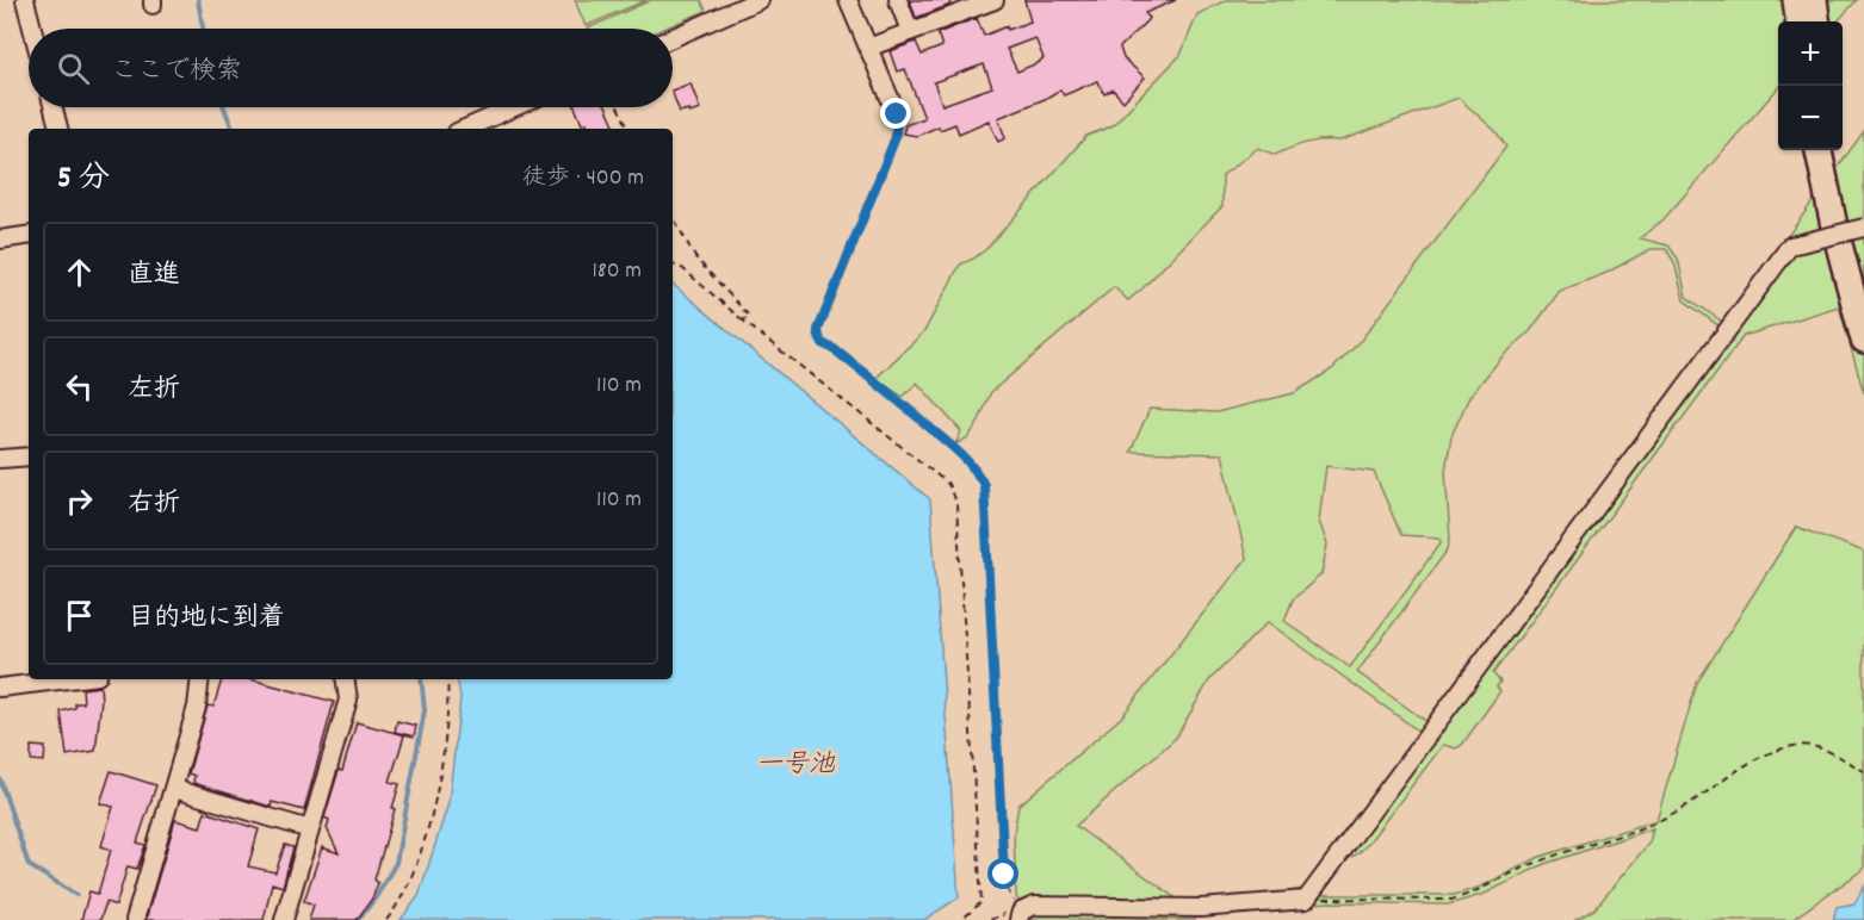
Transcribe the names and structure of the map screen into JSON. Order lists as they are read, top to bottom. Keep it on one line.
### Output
{"water":["一号池"],"page":{"map_buttons":["+","−"],"search":"ここで検索","heading":["5 分","徒歩 · 400 m"],"list":[["直進","180 m"],["左折","110 m"],["右折","110 m"],"目的地に到着"]}}
